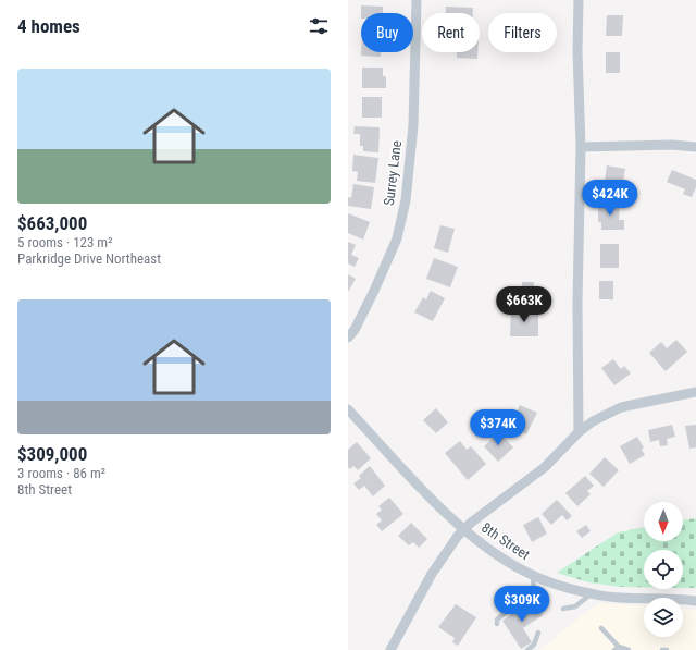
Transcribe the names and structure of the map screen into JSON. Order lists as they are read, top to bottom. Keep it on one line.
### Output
{"streets":{"street":["Surrey Lane","8th Street"]},"north":"bottom","page":{"heading":"4 homes","chip":["Buy","Rent","Filters"],"list":[{"name":"$663,000","note":"5 rooms · 123 m² · Parkridge Drive Northeast"},{"name":"$309,000","note":"3 rooms · 86 m² · 8th Street"}],"price":["$424K","$663K","$374K","$309K"]}}
